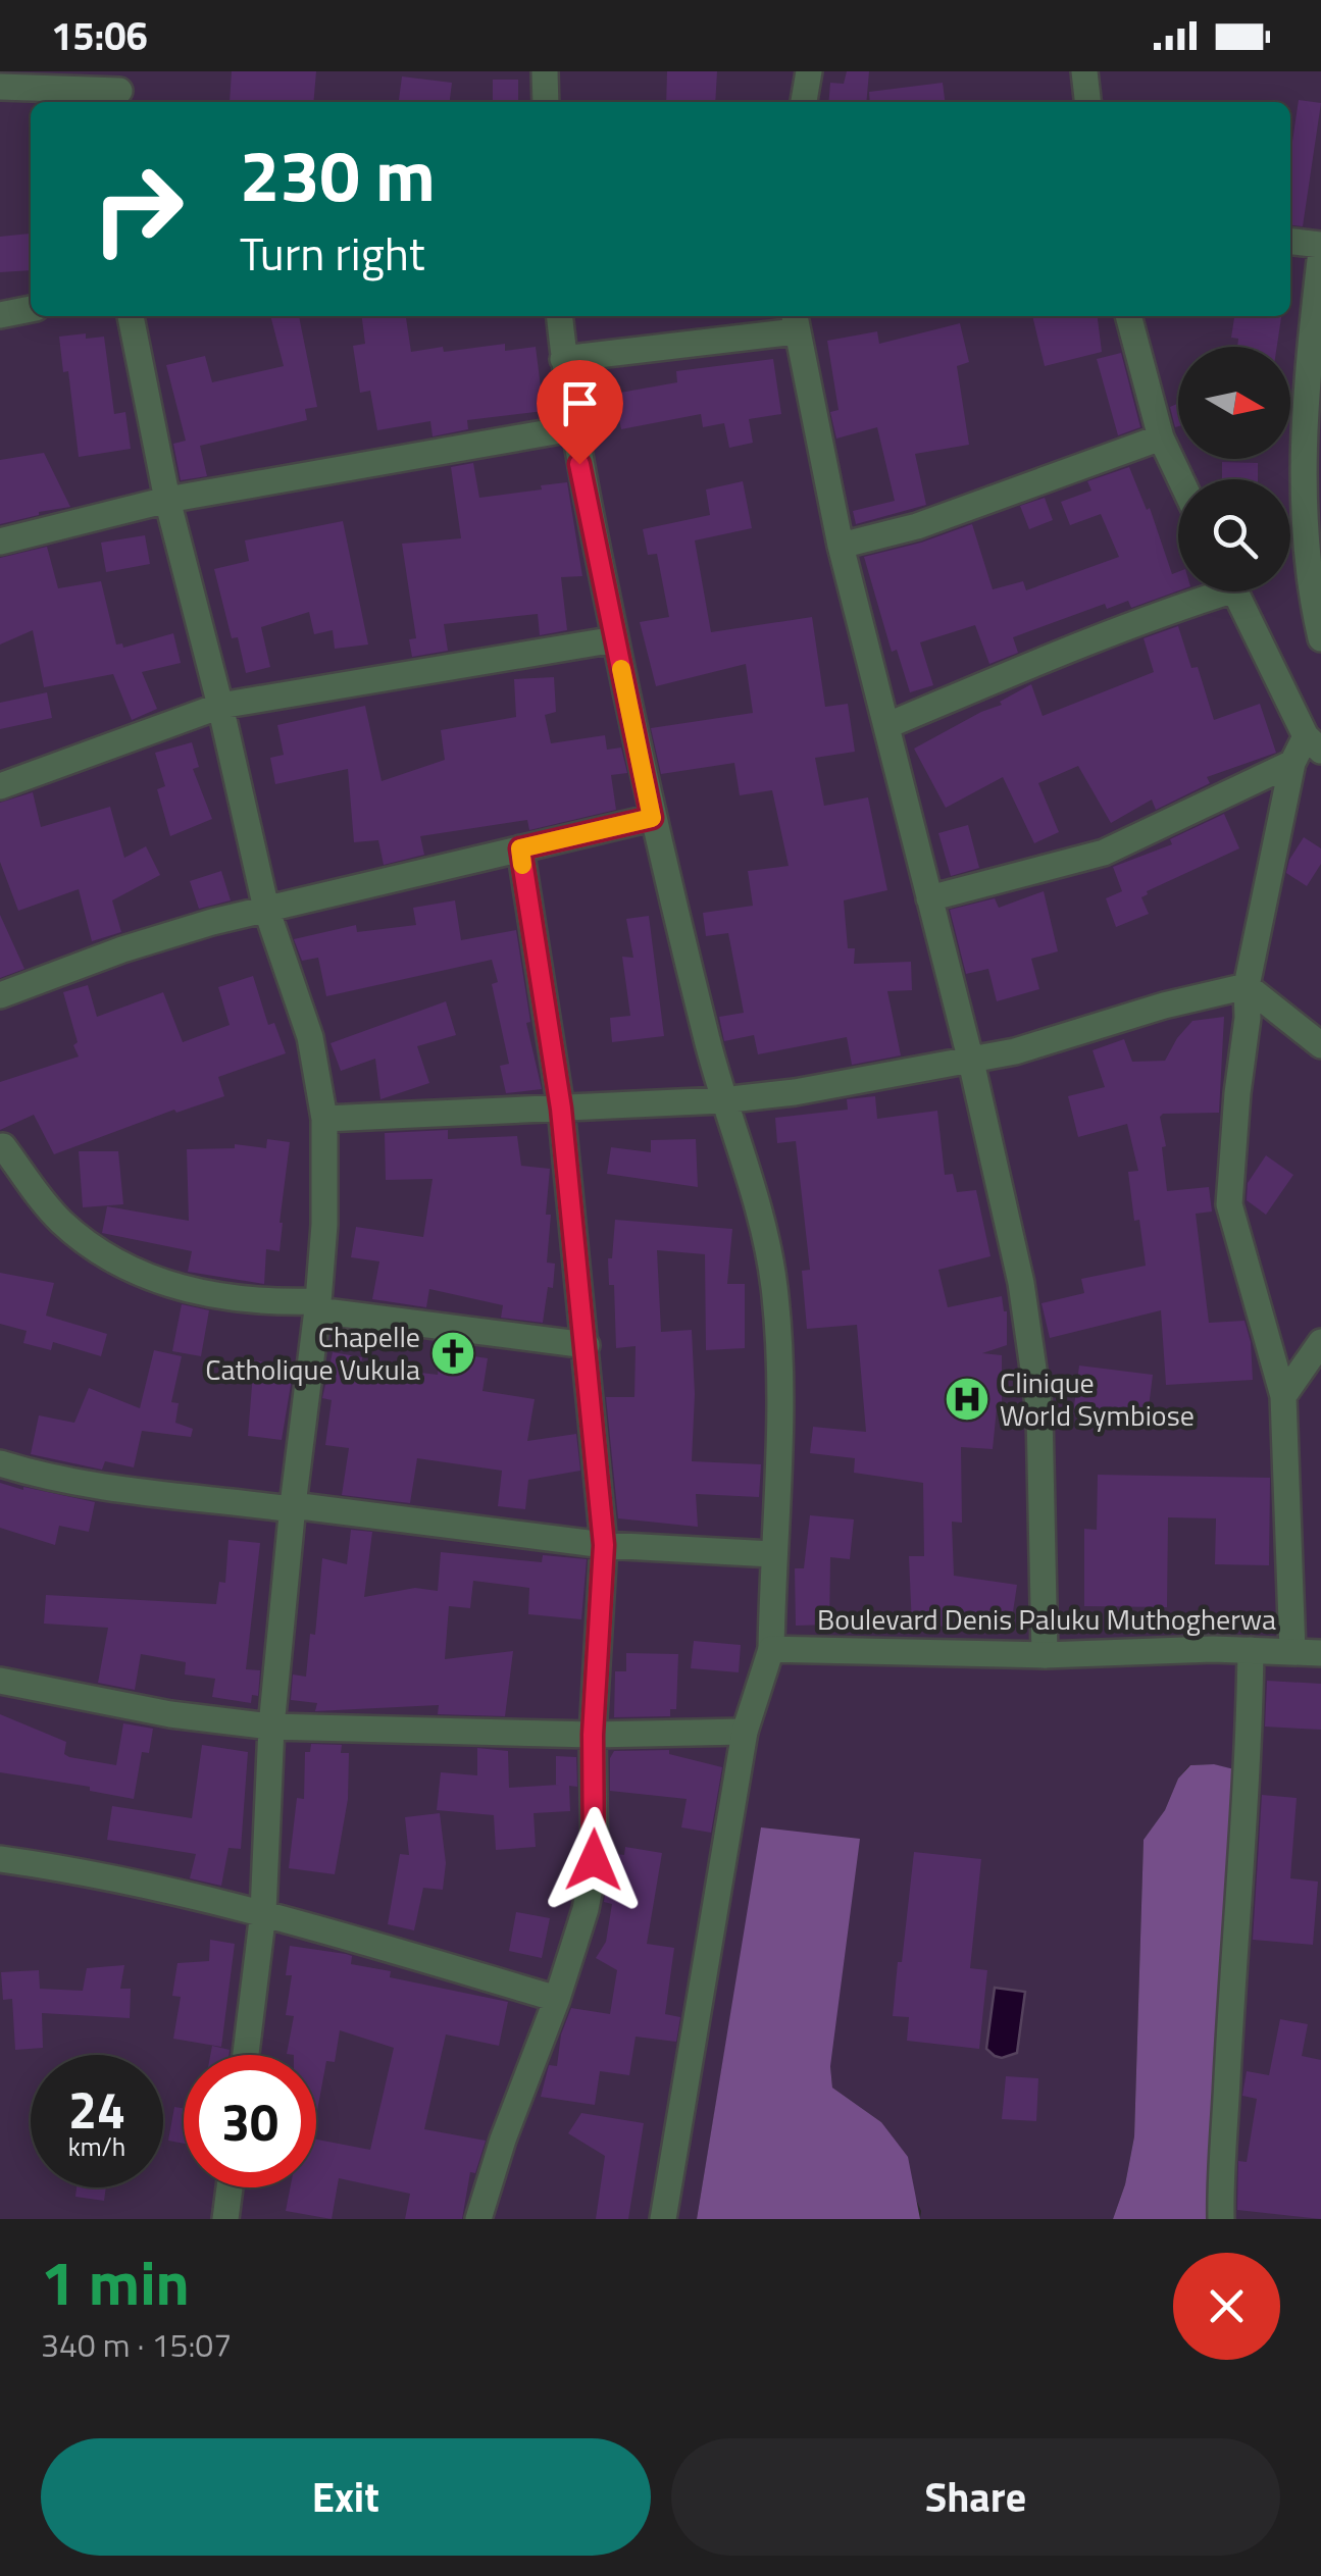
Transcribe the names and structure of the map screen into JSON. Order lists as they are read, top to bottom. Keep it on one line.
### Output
{"streets":{"street":["Boulevard Denis Paluku Muthogherwa"]},"places":{"church":["Chapelle Catholique Vukula"],"hospital":["Clinique World Symbiose"]},"north":"right","page":{"status":"15:06","turn":["230 m","Turn right"],"speed":"24 km/h","limit":"30","heading":["1 min","340 m · 15:07"],"buttons":["Exit","Share"]}}
